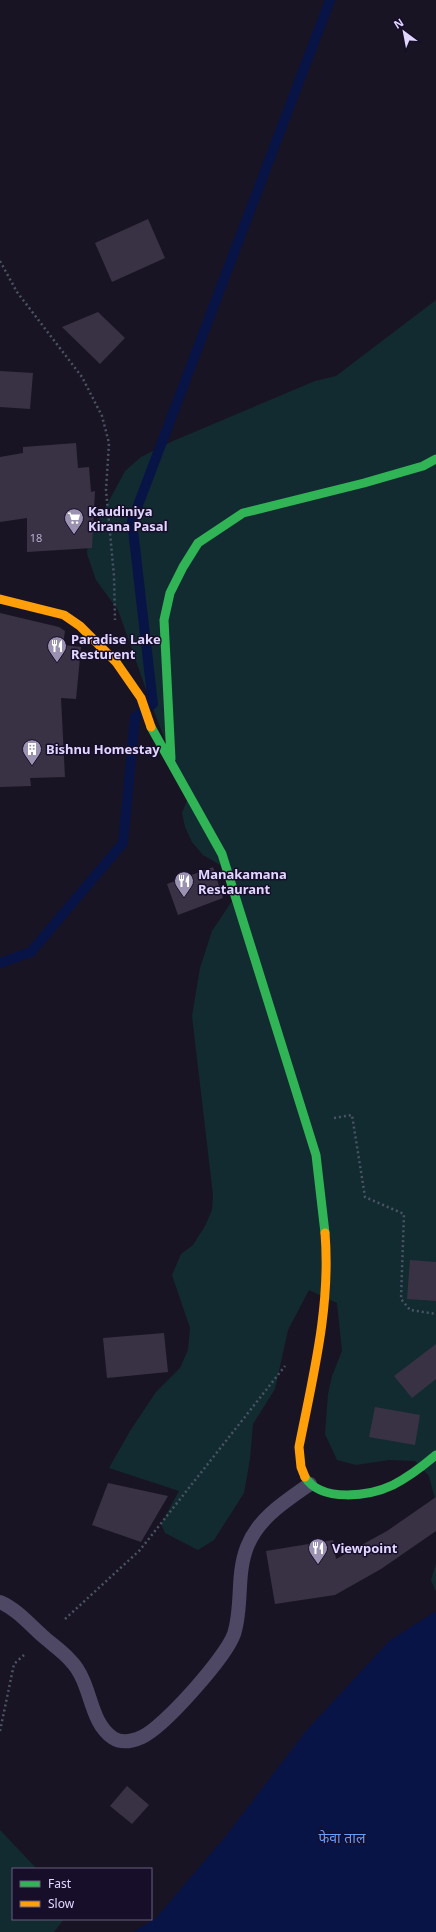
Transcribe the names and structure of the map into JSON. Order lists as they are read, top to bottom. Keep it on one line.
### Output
{"water":["फेवा ताल"],"places":{"supermarket":["Kaudiniya Kirana Pasal"],"restaurant":["Paradise Lake Resturent","Manakamana Restaurant","Viewpoint"],"building":["Bishnu Homestay"]},"house_numbers":["18"],"legend":["Fast","Slow"],"north":"top left"}
